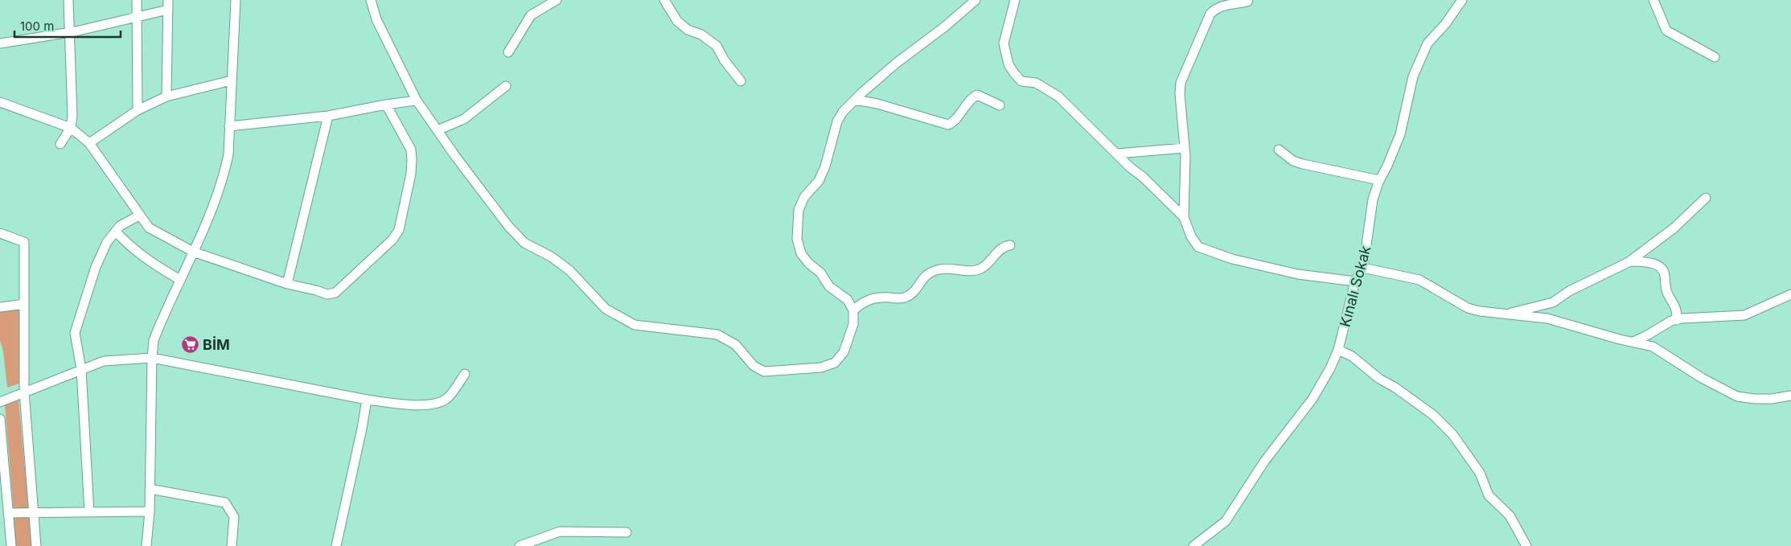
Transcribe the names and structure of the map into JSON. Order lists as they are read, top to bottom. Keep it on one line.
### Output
{"streets":{"street":["Kınalı Sokak"]},"places":{"supermarket":["BİM"]},"scale_bar":"100 m"}
